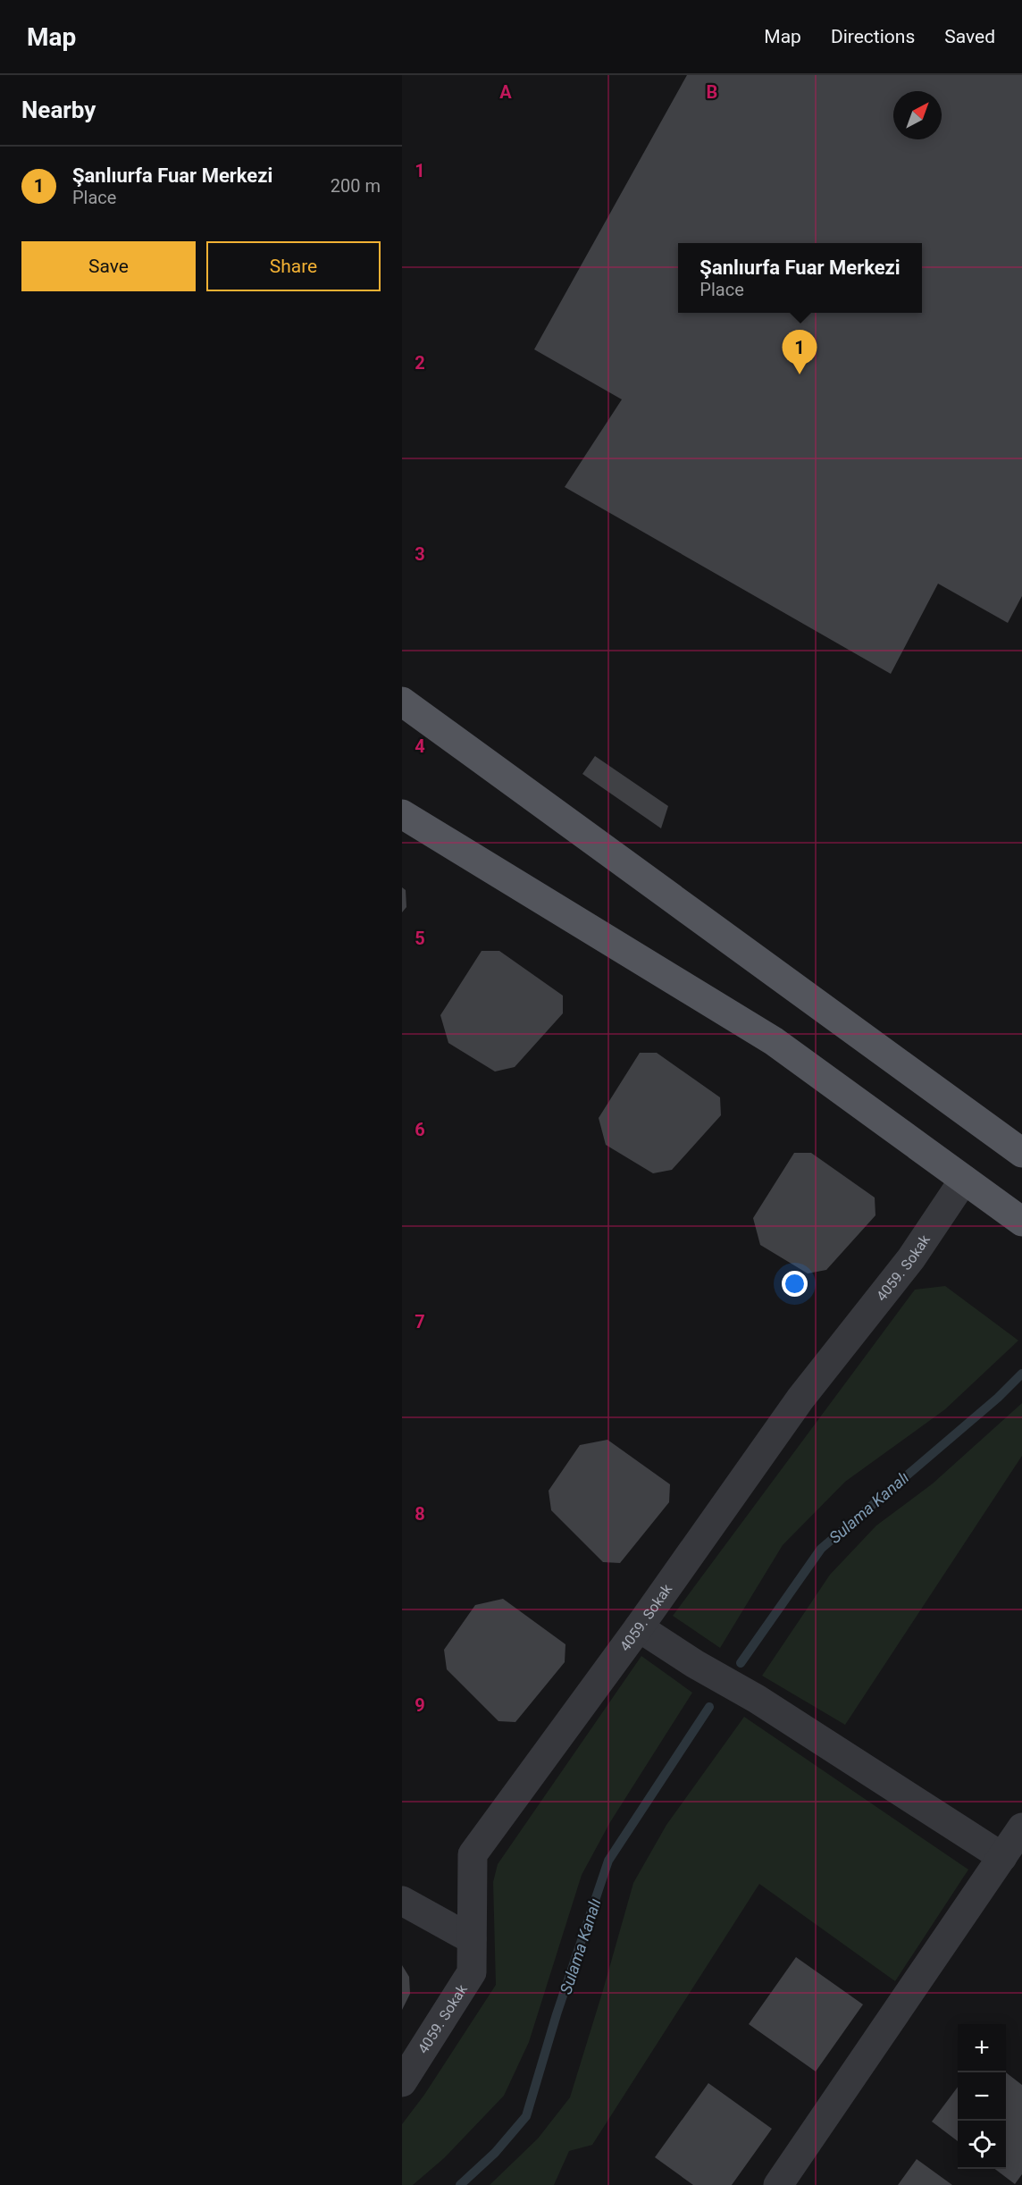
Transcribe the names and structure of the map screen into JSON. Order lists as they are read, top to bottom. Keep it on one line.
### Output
{"streets":{"street":["4059. Sokak"]},"water":["Sulama Kanalı"],"north":"top right","page":{"header":"Map","nav":["Map","Directions","Saved"],"heading":"Nearby","list":[{"mark":"1","name":"Şanlıurfa Fuar Merkezi","note":"Place","value":"200 m"}],"buttons":["Save","Share"],"popup":["Şanlıurfa Fuar Merkezi","Place"],"pins":"1","map_buttons":["+","−"]},"grid":{"columns":["A","B"],"rows":["1","2","3","4","5","6","7","8","9"]}}
